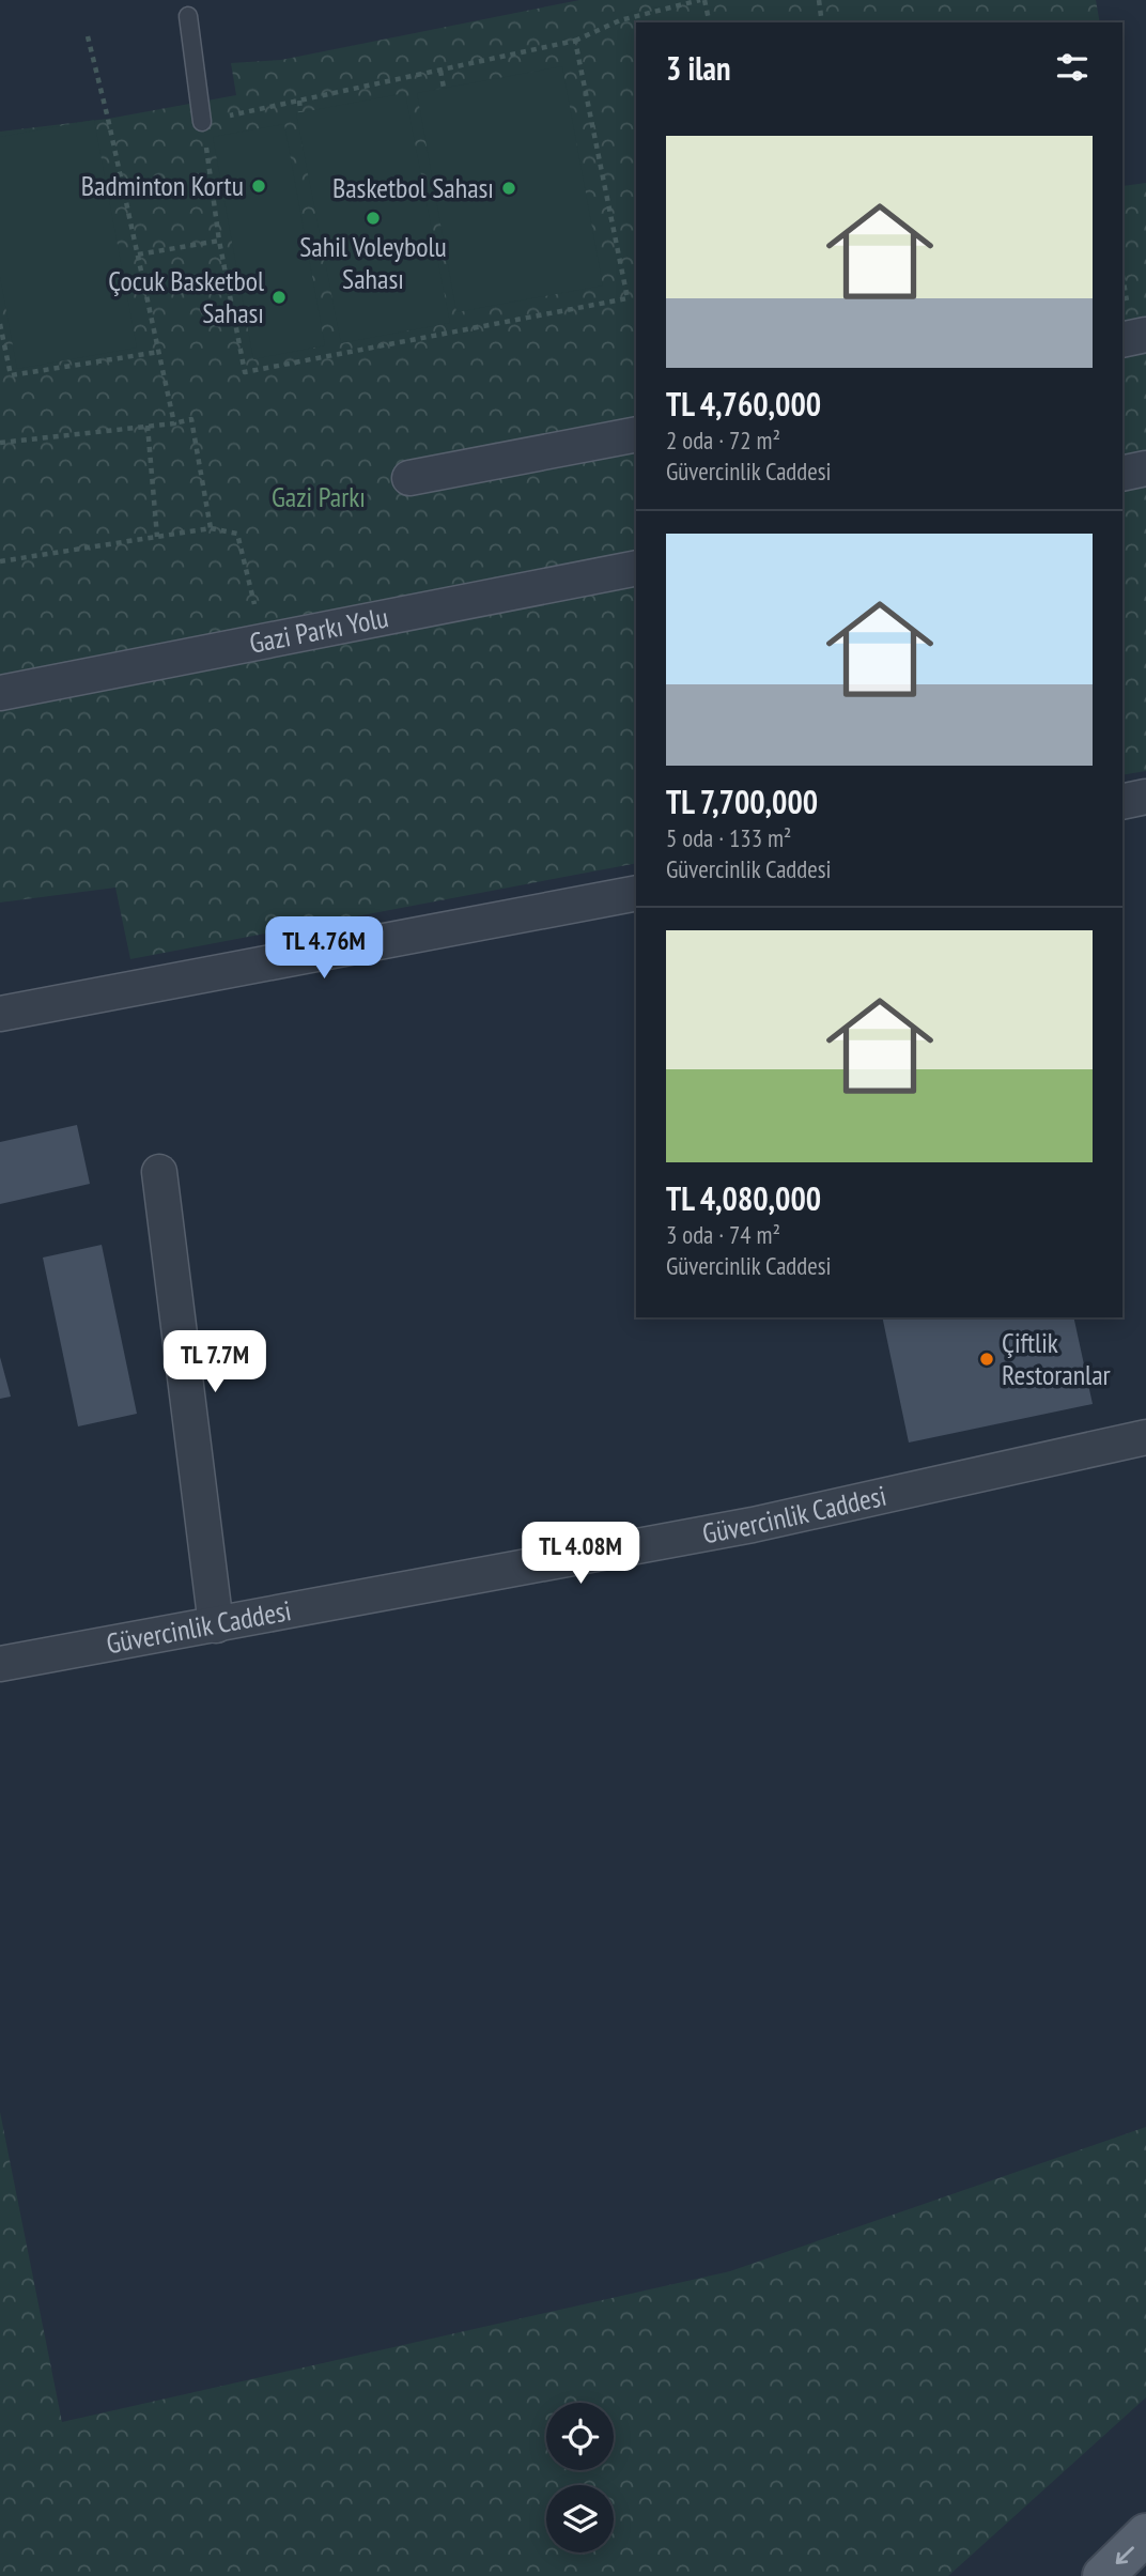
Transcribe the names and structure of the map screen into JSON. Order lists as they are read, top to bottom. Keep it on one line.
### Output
{"streets":{"street":["Gazi Parkı Yolu","Güvercinlik Caddesi"]},"parks":["Gazi Parkı"],"places":["Badminton Kortu","Basketbol Sahası","Sahil Voleybolu Sahası","Çocuk Basketbol Sahası","Çiftlik Restoranlar"],"page":{"heading":"3 ilan","list":[{"name":"TL 4,760,000","note":"2 oda · 72 m² · Güvercinlik Caddesi"},{"name":"TL 7,700,000","note":"5 oda · 133 m² · Güvercinlik Caddesi"},{"name":"TL 4,080,000","note":"3 oda · 74 m² · Güvercinlik Caddesi"}],"price":["TL 4.76M","TL 7.7M","TL 4.08M"]}}
